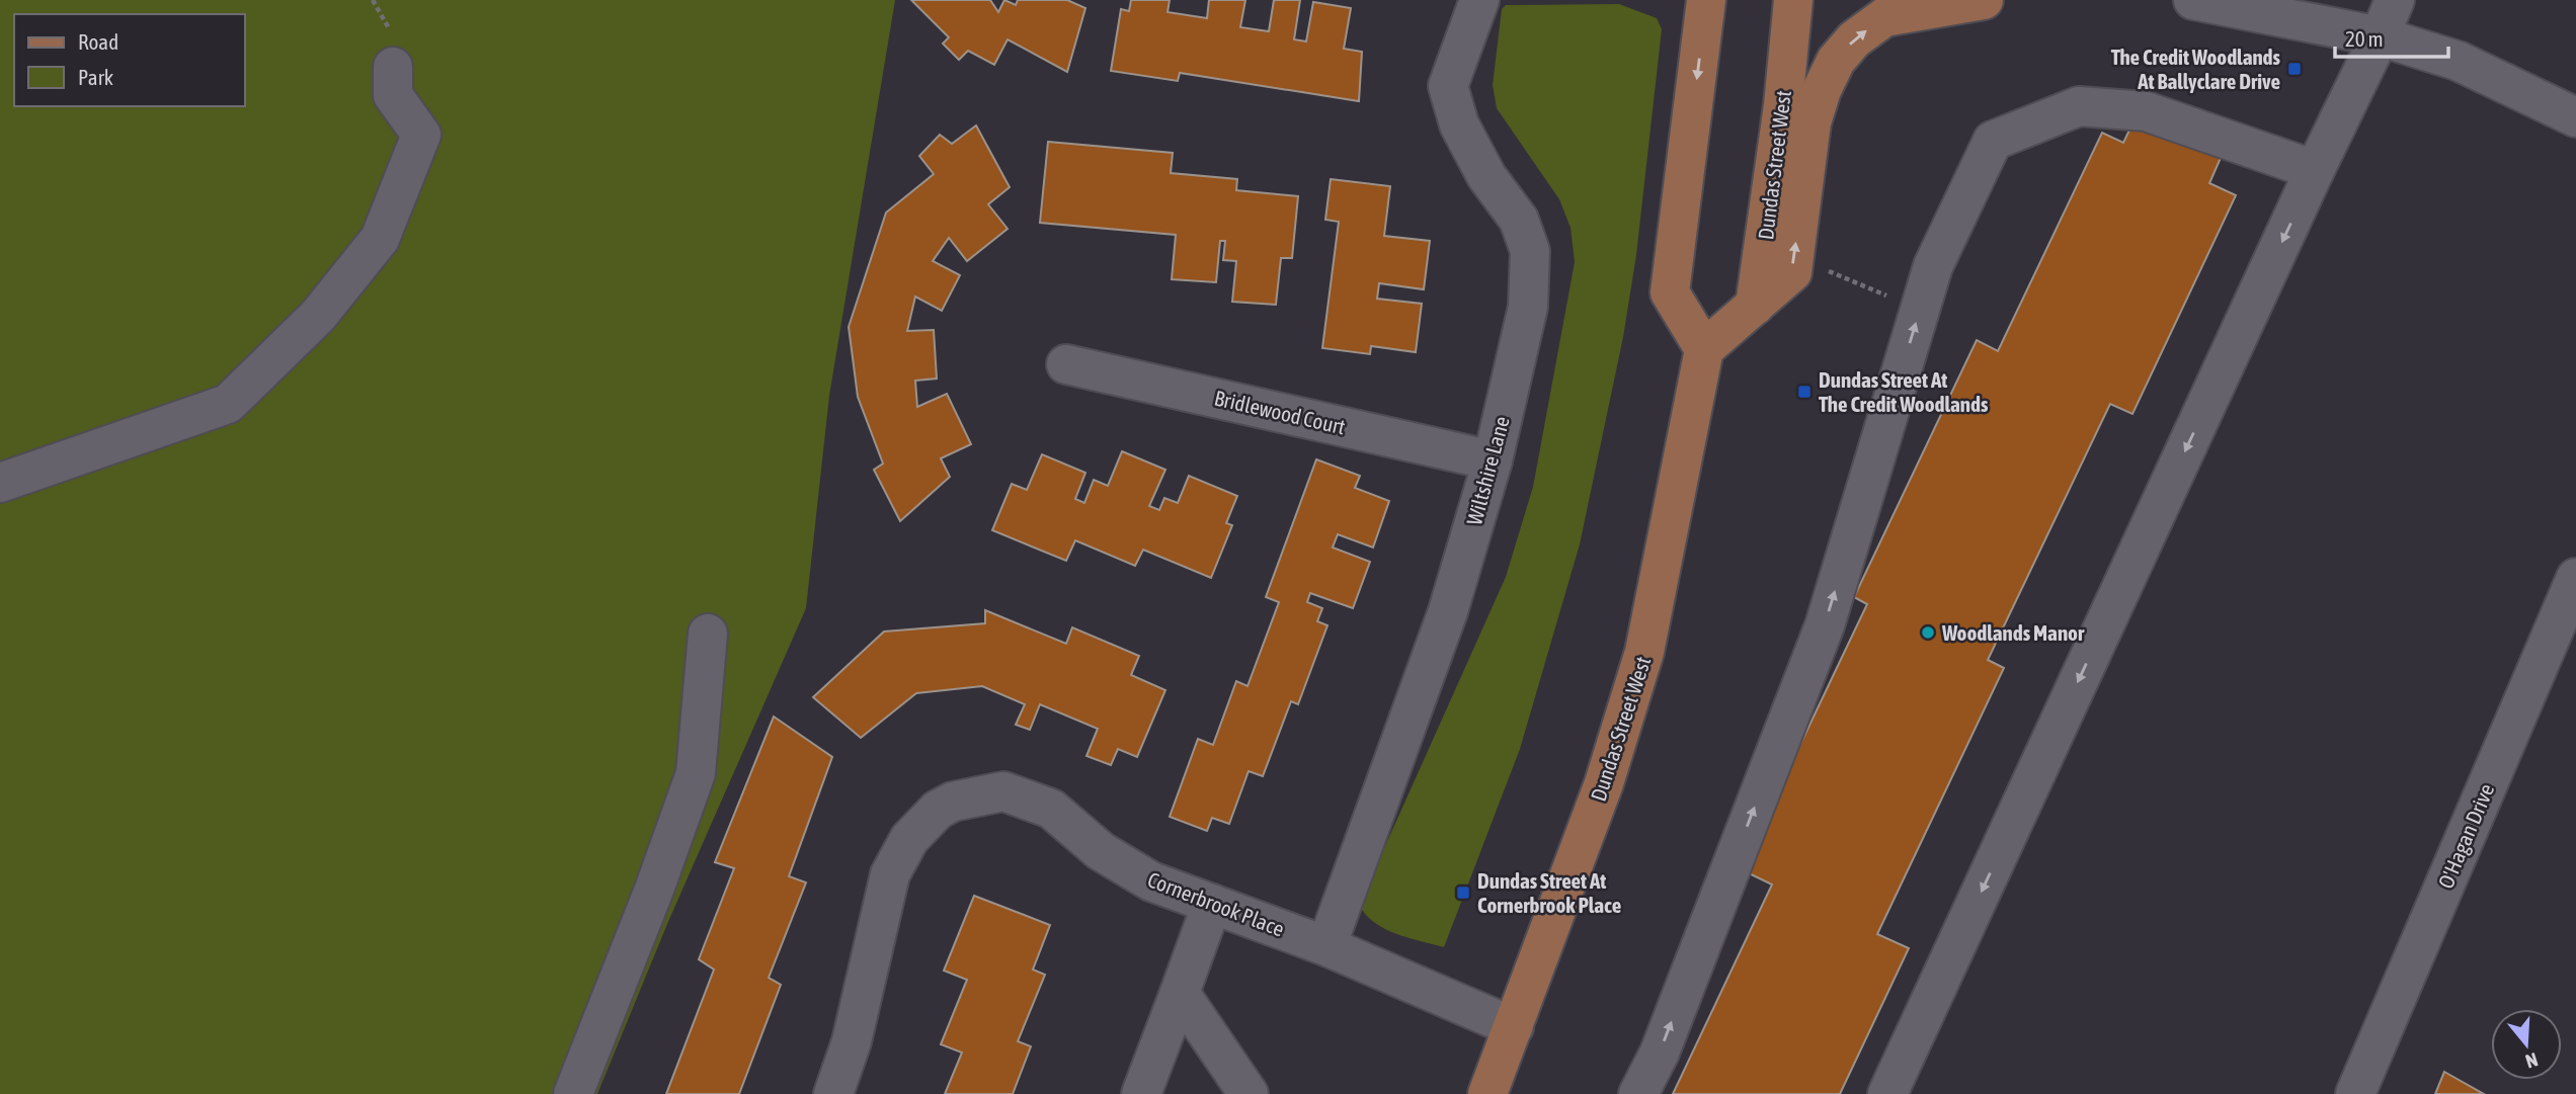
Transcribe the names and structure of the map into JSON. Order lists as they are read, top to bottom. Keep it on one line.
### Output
{"streets":{"main road":["Dundas Street West"],"street":["Bridlewood Court","Wiltshire Lane","O'Hagan Drive","Cornerbrook Place"]},"crossings":[["Dundas Street West","Cornerbrook Place"],["Bridlewood Court","Wiltshire Lane"],["Wiltshire Lane","Cornerbrook Place"]],"places":{"transit":["The Credit Woodlands At Ballyclare Drive","Dundas Street At The Credit Woodlands","Dundas Street At Cornerbrook Place"],"other":["Woodlands Manor"]},"legend":["Road","Park"],"scale_bar":"20 m","north":"bottom"}
